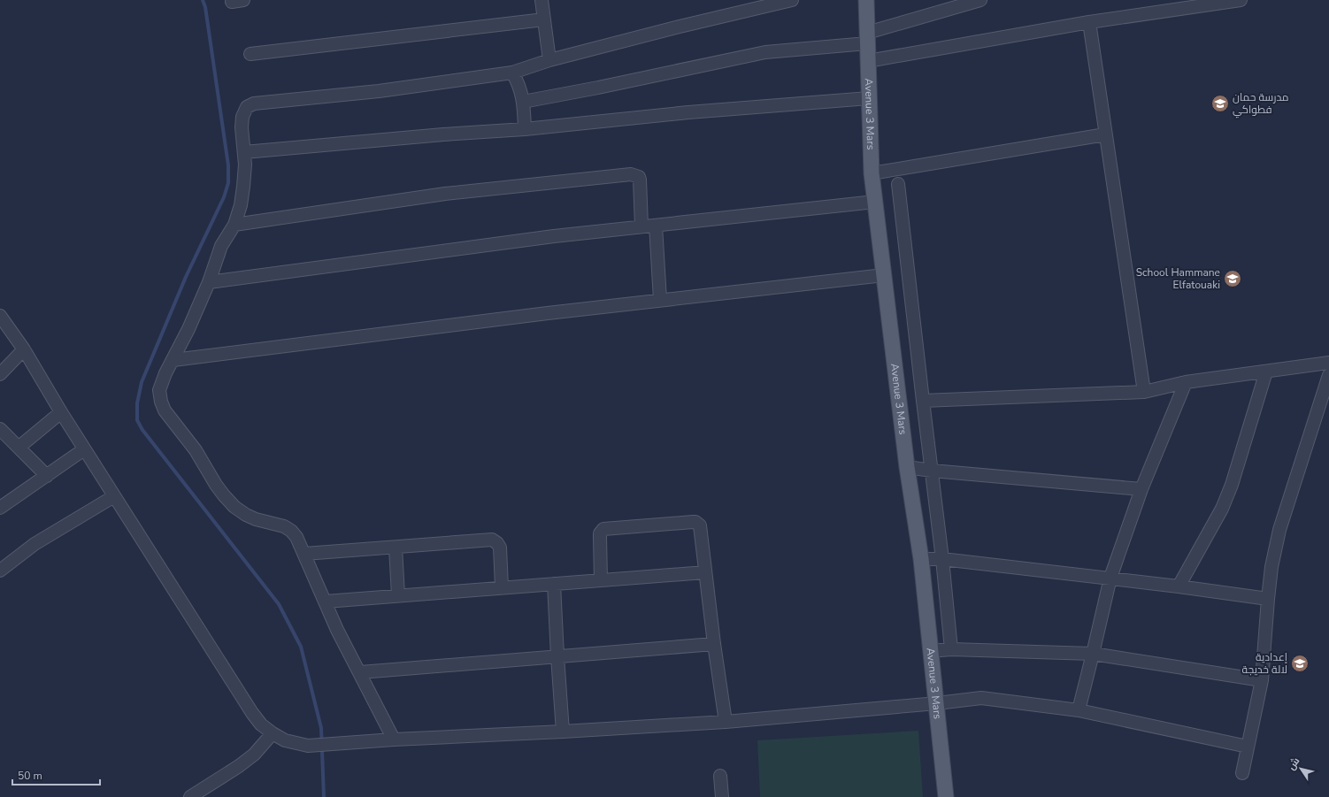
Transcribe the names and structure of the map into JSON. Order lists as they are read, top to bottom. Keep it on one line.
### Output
{"streets":{"main road":["Avenue 3 Mars"]},"places":{"school or university":["مدرسة حمان فطواكي","School Hammane Elfatouaki","إعدادية لالة خديجة"]},"scale_bar":"50 m","north":"top left"}
